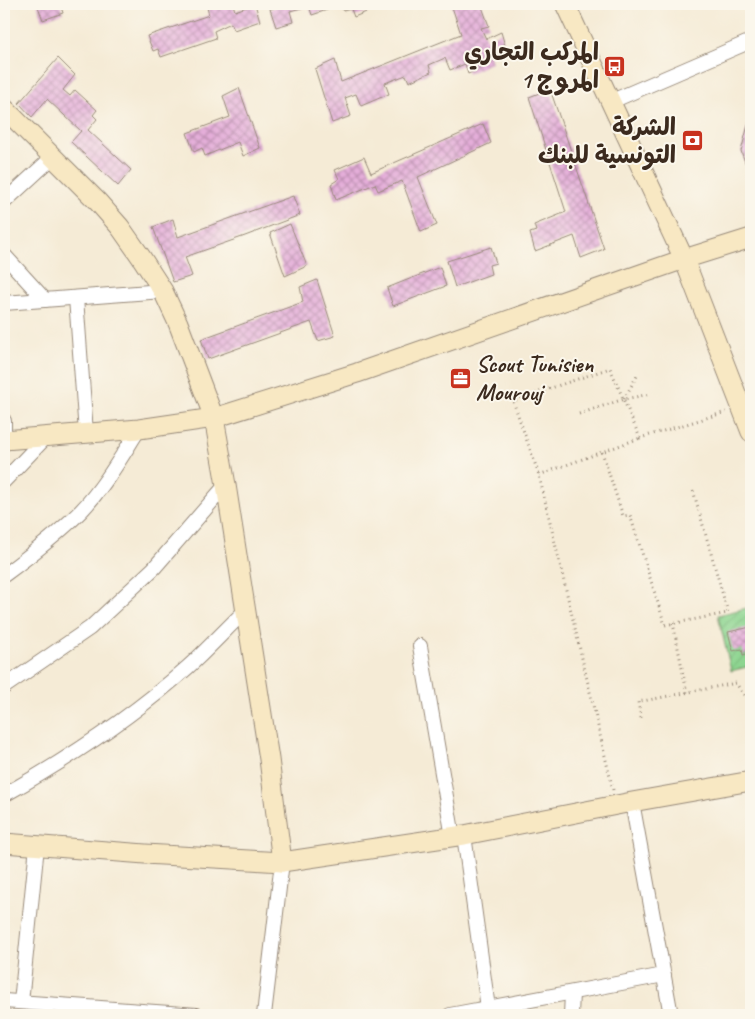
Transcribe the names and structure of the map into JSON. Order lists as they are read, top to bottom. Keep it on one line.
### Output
{"places":{"bus stop":["المركب التجاري المروج 1"],"bank":["الشركة التونسية للبنك"],"office":["Scout Tunisien Mourouj"]}}
